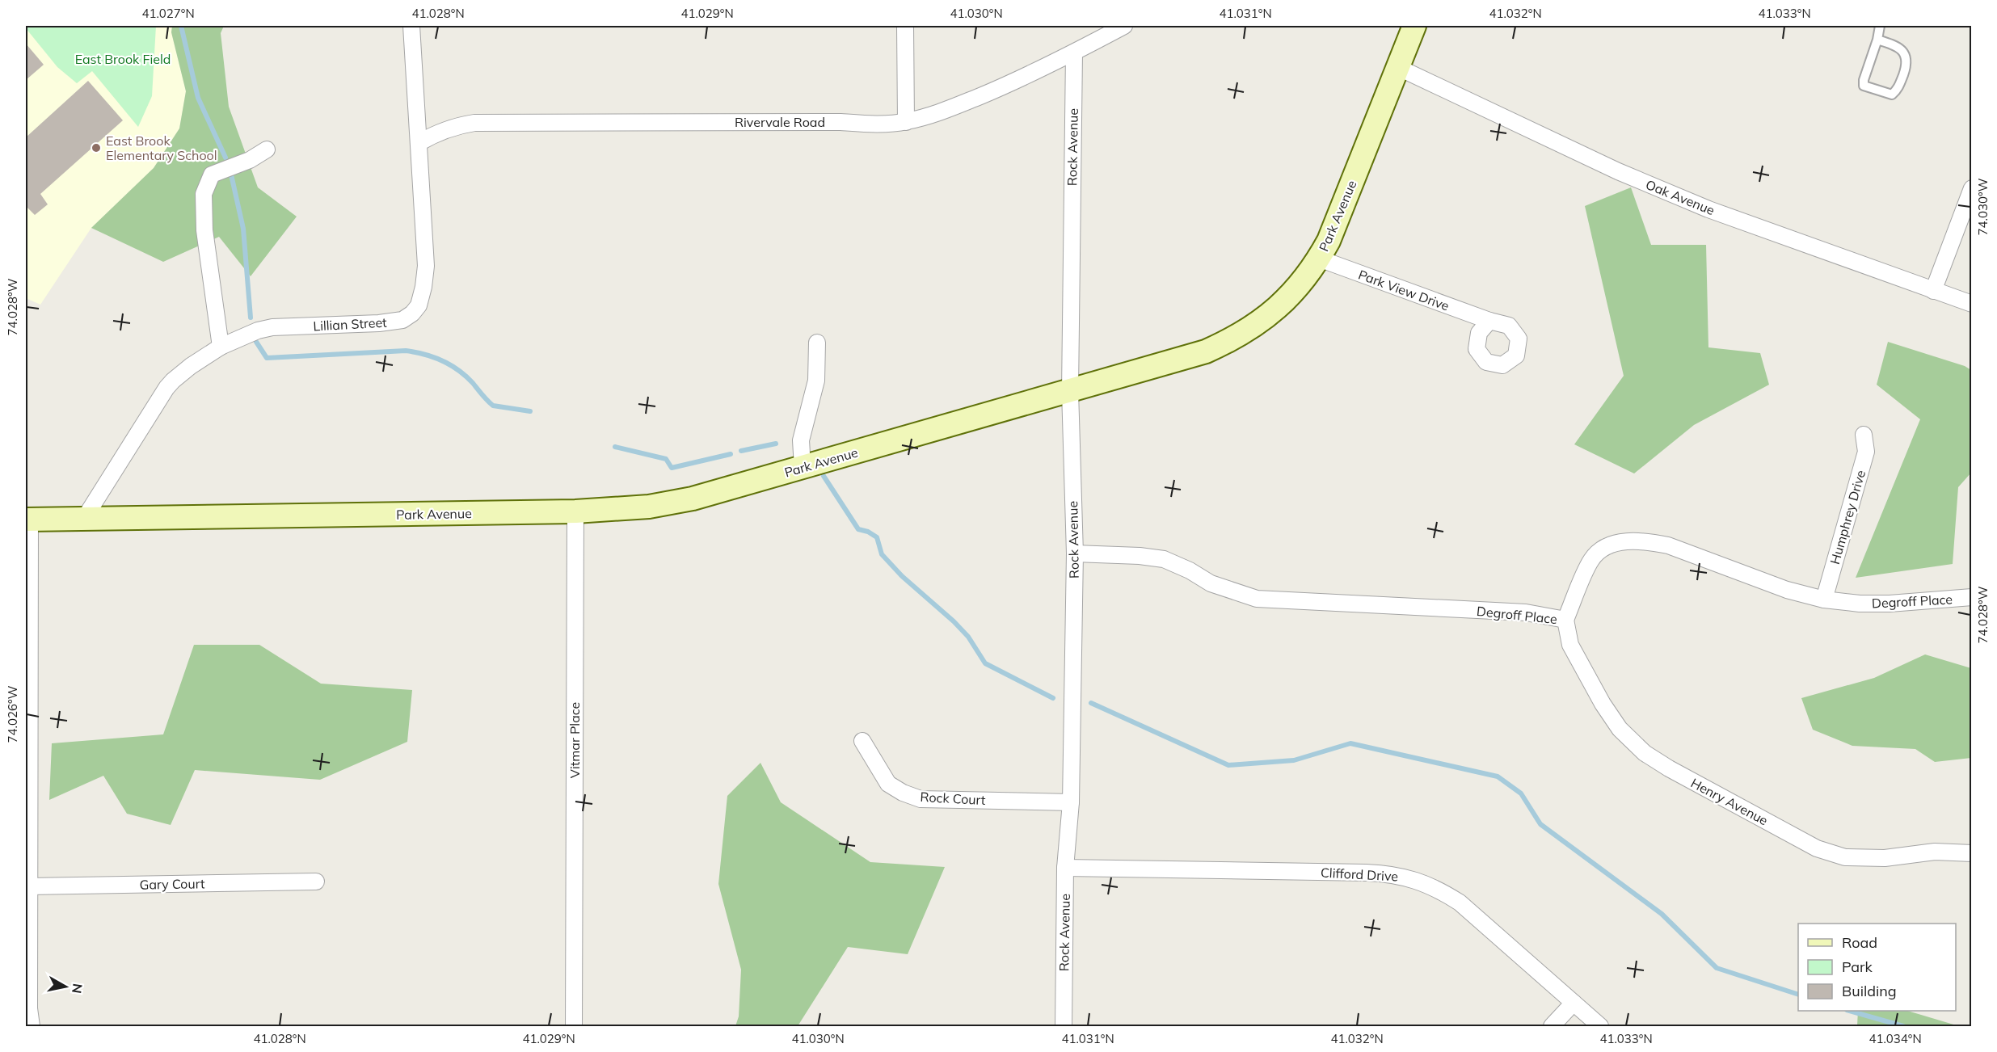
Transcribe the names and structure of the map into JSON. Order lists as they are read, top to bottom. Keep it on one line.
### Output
{"streets":{"street":["Rivervale Road","Rock Avenue","Oak Avenue","Park Avenue","Park View Drive","Lillian Street","Humphrey Drive","Degroff Place","Vitmar Place","Rock Court","Henry Avenue","Clifford Drive","Gary Court"]},"crossings":[["Rivervale Road","Rock Avenue"],["Rivervale Road","Lillian Street"],["Rock Avenue","Park Avenue"],["Rock Avenue","Degroff Place"],["Rock Avenue","Rock Court"],["Rock Avenue","Clifford Drive"],["Oak Avenue","Park Avenue"],["Park Avenue","Park View Drive"],["Park Avenue","Lillian Street"],["Park Avenue","Vitmar Place"],["Humphrey Drive","Degroff Place"],["Degroff Place","Henry Avenue"]],"parks":["East Brook Field"],"places":["East Brook Elementary School"],"legend":["Road","Park","Building"],"north":"right","coordinates":["41.027°N","41.028°N","41.029°N","41.030°N","41.031°N","41.032°N","41.033°N","74.030°W","74.028°W","74.026°W","41.034°N"]}
